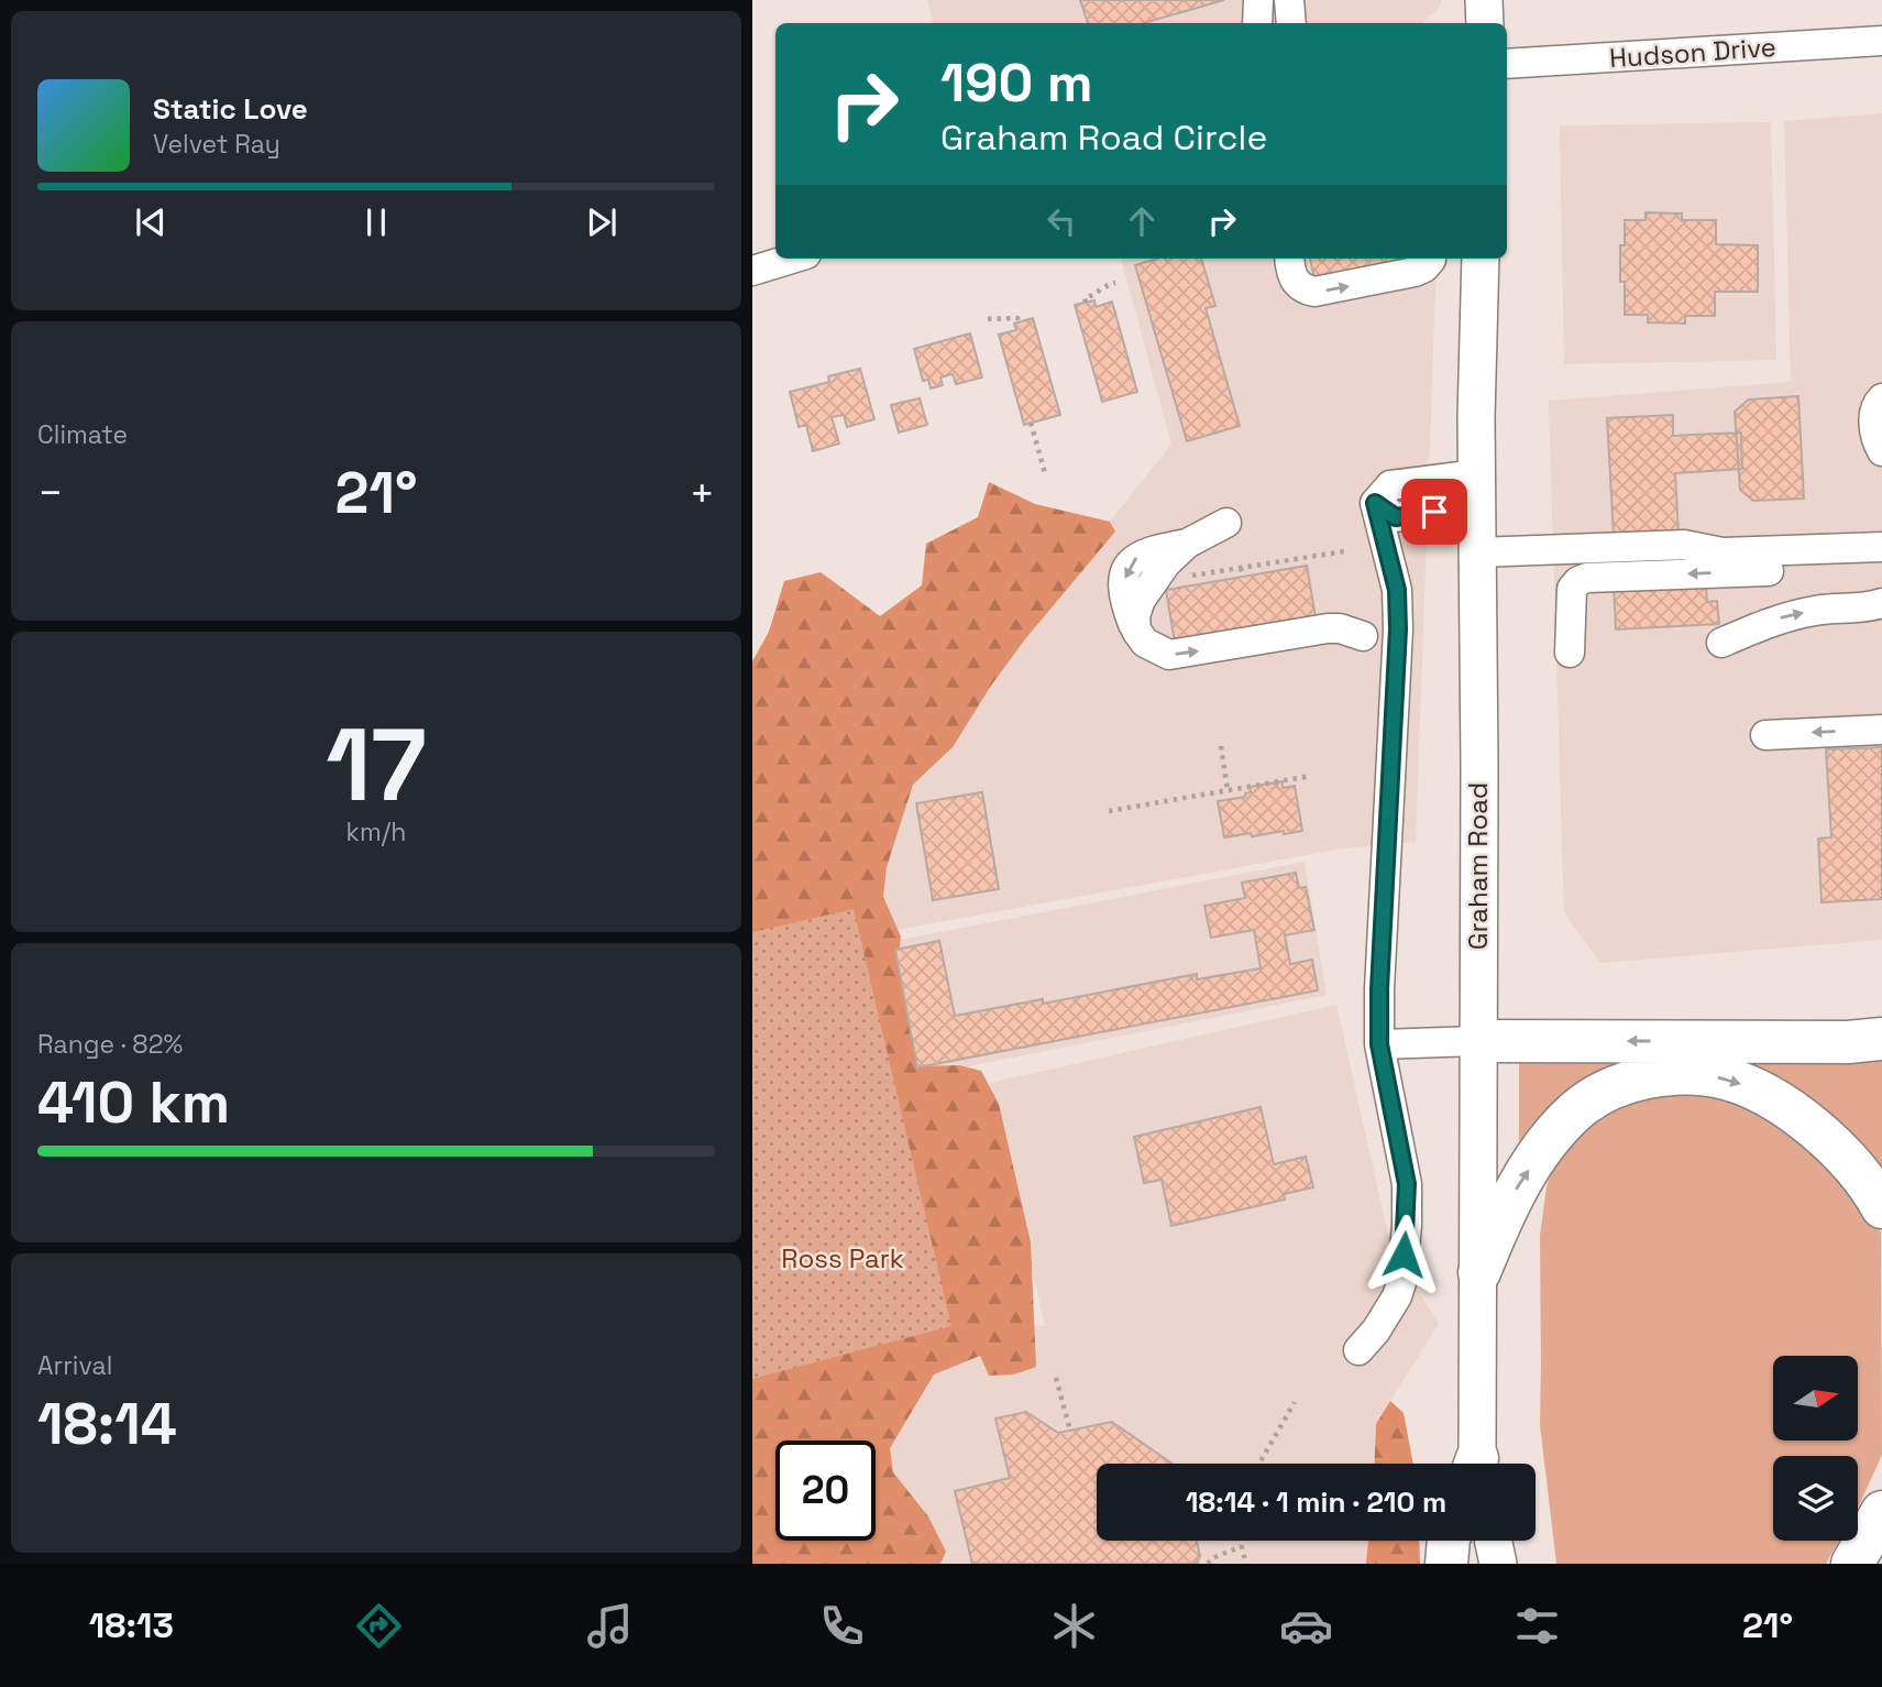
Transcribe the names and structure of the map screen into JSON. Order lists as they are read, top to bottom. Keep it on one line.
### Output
{"streets":{"main road":["Graham Road"],"street":["Hudson Drive"]},"parks":["Ross Park"],"north":"right","page":{"turn":["190 m","Graham Road Circle"],"song":["Static Love","Velvet Ray"],"tile":["Climate",["17","km/h"],["Range · 82%","410 km"],["Arrival","18:14"]],"heat":["−","21°","+"],"limit":"20","trip":"18:14 · 1 min · 210 m","tabs":["18:13","21°"]}}
